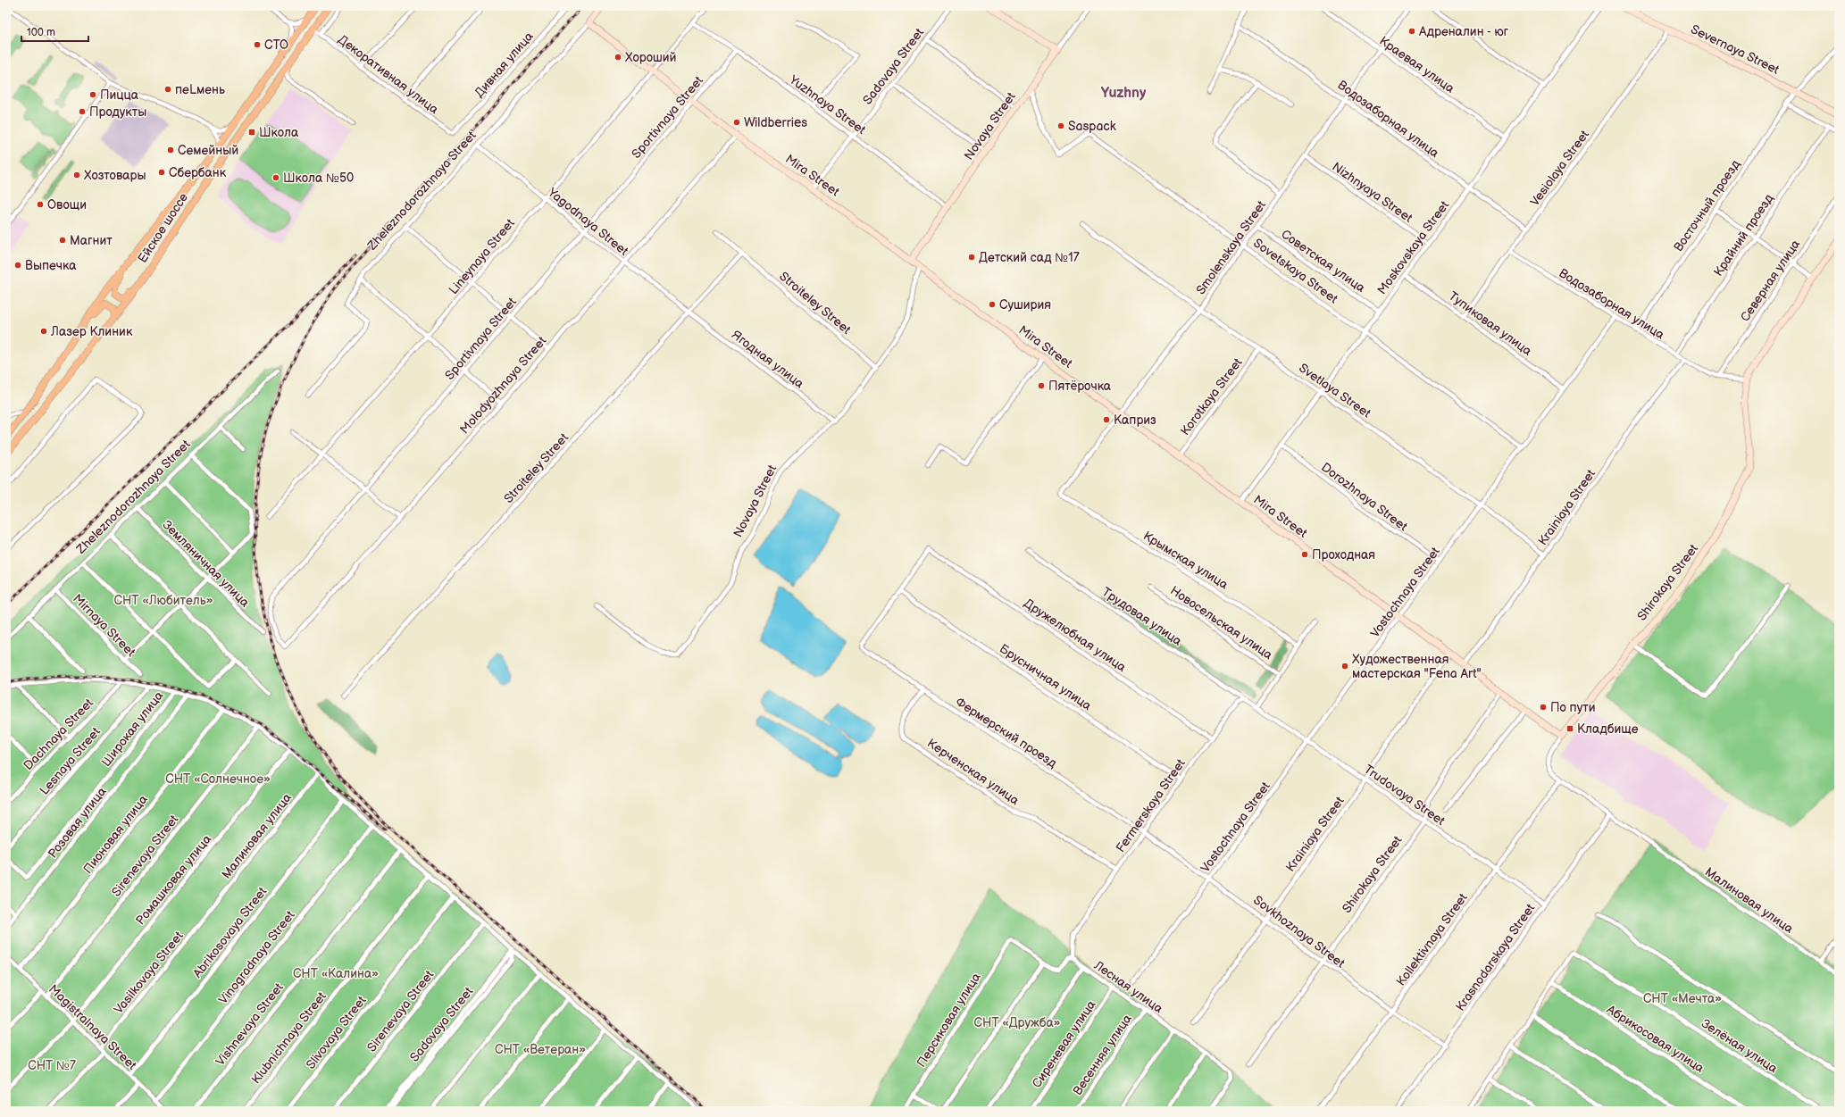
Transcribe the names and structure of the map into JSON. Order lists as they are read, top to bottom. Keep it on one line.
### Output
{"streets":{"main road":["Ейское шоссе"],"street":["Severnaya Street","Дивная улица","Краевая улица","Sadovaya Street","Декоративная улица","Yuzhnaya Street","Sportivnaya Street","Водозаборная улица","Novaya Street","Vesiolaya Street","Mira Street","Zheleznodorozhnaya Street","Nizhnyaya Street","Восточный проезд","Yagodnaya Street","Крайний проезд","Smolenskaya Street","Moskovskaya Street","Lineynaya Street","Советская улица","Sovetskaya Street","Северная улица","Stroiteley Street","Тупиковая улица","Ягодная улица","Molodyozhnaya Street","Svetlaya Street","Korotkaya Street","Dorozhnaya Street","Krainiaya Street","Крымская улица","Земляничная улица","Shirokaya Street","Vostochnaya Street","Трудовая улица","Новосельская улица","Mirnaya Street","Дружелюбная улица","Брусничная улица","Широкая улица","Фермерский проезд","Dachnaya Street","Lesnaya Street","Керченская улица","Trudovaya Street","Fermerskaya Street","Розовая улица","Пионовая улица","Малиновая улица","Sirenevaya Street","Ромашковая улица","Sovkhoznaya Street","Abrikosovaya Street","Kollektivnaya Street","Vinogradnaya Street","Krasnodarskaya Street","Vasilkovaya Street","Лесная улица","Персиковая улица","Vishnevaya Street","Magistralnaya Street","Slivovaya Street","Klubnichnaya Street","Абрикосовая улица","Сиреневая улица","Зелёная улица","Весенняя улица"]},"crossings":[["Severnaya Street","Vesiolaya Street"],["Severnaya Street","Восточный проезд"],["Дивная улица","Декоративная улица"],["Краевая улица","Smolenskaya Street"],["Краевая улица","Moskovskaya Street"],["Sadovaya Street","Yuzhnaya Street"],["Sadovaya Street","Mira Street"],["Декоративная улица","Ейское шоссе"],["Yuzhnaya Street","Sportivnaya Street"],["Yuzhnaya Street","Novaya Street"],["Yuzhnaya Street","Lineynaya Street"],["Sportivnaya Street","Mira Street"],["Sportivnaya Street","Yagodnaya Street"],["Sportivnaya Street","Molodyozhnaya Street"],["Водозаборная улица","Vesiolaya Street"],["Водозаборная улица","Восточный проезд"],["Водозаборная улица","Крайний проезд"],["Водозаборная улица","Smolenskaya Street"],["Водозаборная улица","Moskovskaya Street"],["Водозаборная улица","Северная улица"],["Водозаборная улица","Krainiaya Street"],["Водозаборная улица","Vostochnaya Street"],["Novaya Street","Mira Street"],["Novaya Street","Sovetskaya Street"],["Novaya Street","Stroiteley Street"],["Novaya Street","Ягодная улица"],["Vesiolaya Street","Тупиковая улица"],["Mira Street","Zheleznodorozhnaya Street"],["Mira Street","Smolenskaya Street"],["Mira Street","Moskovskaya Street"],["Mira Street","Lineynaya Street"],["Mira Street","Molodyozhnaya Street"],["Mira Street","Korotkaya Street"],["Mira Street","Krainiaya Street"],["Mira Street","Shirokaya Street"],["Mira Street","Vostochnaya Street"],["Mira Street","Малиновая улица"],["Zheleznodorozhnaya Street","Yagodnaya Street"],["Zheleznodorozhnaya Street","Земляничная улица"],["Zheleznodorozhnaya Street","Mirnaya Street"],["Nizhnyaya Street","Smolenskaya Street"],["Nizhnyaya Street","Moskovskaya Street"],["Yagodnaya Street","Lineynaya Street"],["Yagodnaya Street","Stroiteley Street"],["Yagodnaya Street","Ягодная улица"],["Yagodnaya Street","Molodyozhnaya Street"],["Smolenskaya Street","Советская улица"],["Smolenskaya Street","Sovetskaya Street"],["Smolenskaya Street","Svetlaya Street"],["Smolenskaya Street","Крымская улица"],["Moskovskaya Street","Советская улица"],["Moskovskaya Street","Sovetskaya Street"],["Moskovskaya Street","Тупиковая улица"],["Moskovskaya Street","Svetlaya Street"],["Moskovskaya Street","Dorozhnaya Street"],["Sovetskaya Street","Vostochnaya Street"],["Stroiteley Street","Ягодная улица"],["Тупиковая улица","Vostochnaya Street"],["Svetlaya Street","Korotkaya Street"],["Svetlaya Street","Krainiaya Street"],["Svetlaya Street","Vostochnaya Street"],["Dorozhnaya Street","Vostochnaya Street"],["Krainiaya Street","Trudovaya Street"],["Krainiaya Street","Sovkhoznaya Street"],["Shirokaya Street","Trudovaya Street"],["Shirokaya Street","Малиновая улица"],["Shirokaya Street","Sovkhoznaya Street"],["Vostochnaya Street","Trudovaya Street"],["Vostochnaya Street","Sovkhoznaya Street"],["Трудовая улица","Trudovaya Street"],["Трудовая улица","Fermerskaya Street"],["Дружелюбная улица","Брусничная улица"],["Дружелюбная улица","Фермерский проезд"],["Дружелюбная улица","Fermerskaya Street"],["Брусничная улица","Фермерский проезд"],["Брусничная улица","Fermerskaya Street"],["Широкая улица","Dachnaya Street"],["Широкая улица","Lesnaya Street"],["Фермерский проезд","Керченская улица"],["Фермерский проезд","Fermerskaya Street"],["Фермерский проезд","Sovkhoznaya Street"],["Керченская улица","Fermerskaya Street"],["Trudovaya Street","Fermerskaya Street"],["Trudovaya Street","Kollektivnaya Street"],["Trudovaya Street","Krasnodarskaya Street"],["Fermerskaya Street","Sovkhoznaya Street"],["Fermerskaya Street","Лесная улица"],["Пионовая улица","Magistralnaya Street"],["Малиновая улица","Kollektivnaya Street"],["Малиновая улица","Krasnodarskaya Street"],["Малиновая улица","Vasilkovaya Street"],["Sirenevaya Street","Magistralnaya Street"],["Ромашковая улица","Magistralnaya Street"],["Sovkhoznaya Street","Kollektivnaya Street"],["Sovkhoznaya Street","Krasnodarskaya Street"],["Abrikosovaya Street","Magistralnaya Street"],["Vinogradnaya Street","Magistralnaya Street"],["Vasilkovaya Street","Magistralnaya Street"],["Лесная улица","Сиреневая улица"],["Лесная улица","Весенняя улица"],["Абрикосовая улица","Зелёная улица"]],"districts":["Yuzhny"],"parks":["СНТ «Любитель»","СНТ «Солнечное»","СНТ «Калина»","СНТ «Мечта»","СНТ «Дружба»","СНТ «Ветеран»","СНТ №7"],"places":{"other":["Адреналин - юг","СТО","Хороший","пеLмень","Пицца","Продукты","Wildberries","Saspack","Семейный","Сбербанк","Хозтовары","Школа №50","Овощи","Магнит","Детский сад №17","Выпечка","Суширия","Лазер Клиник","Пятёрочка","Каприз","Проходная","Художественная мастерская \"Fena Art\"","По пути"],"transit":["Школа","Кладбище"]},"scale_bar":"100 m"}
